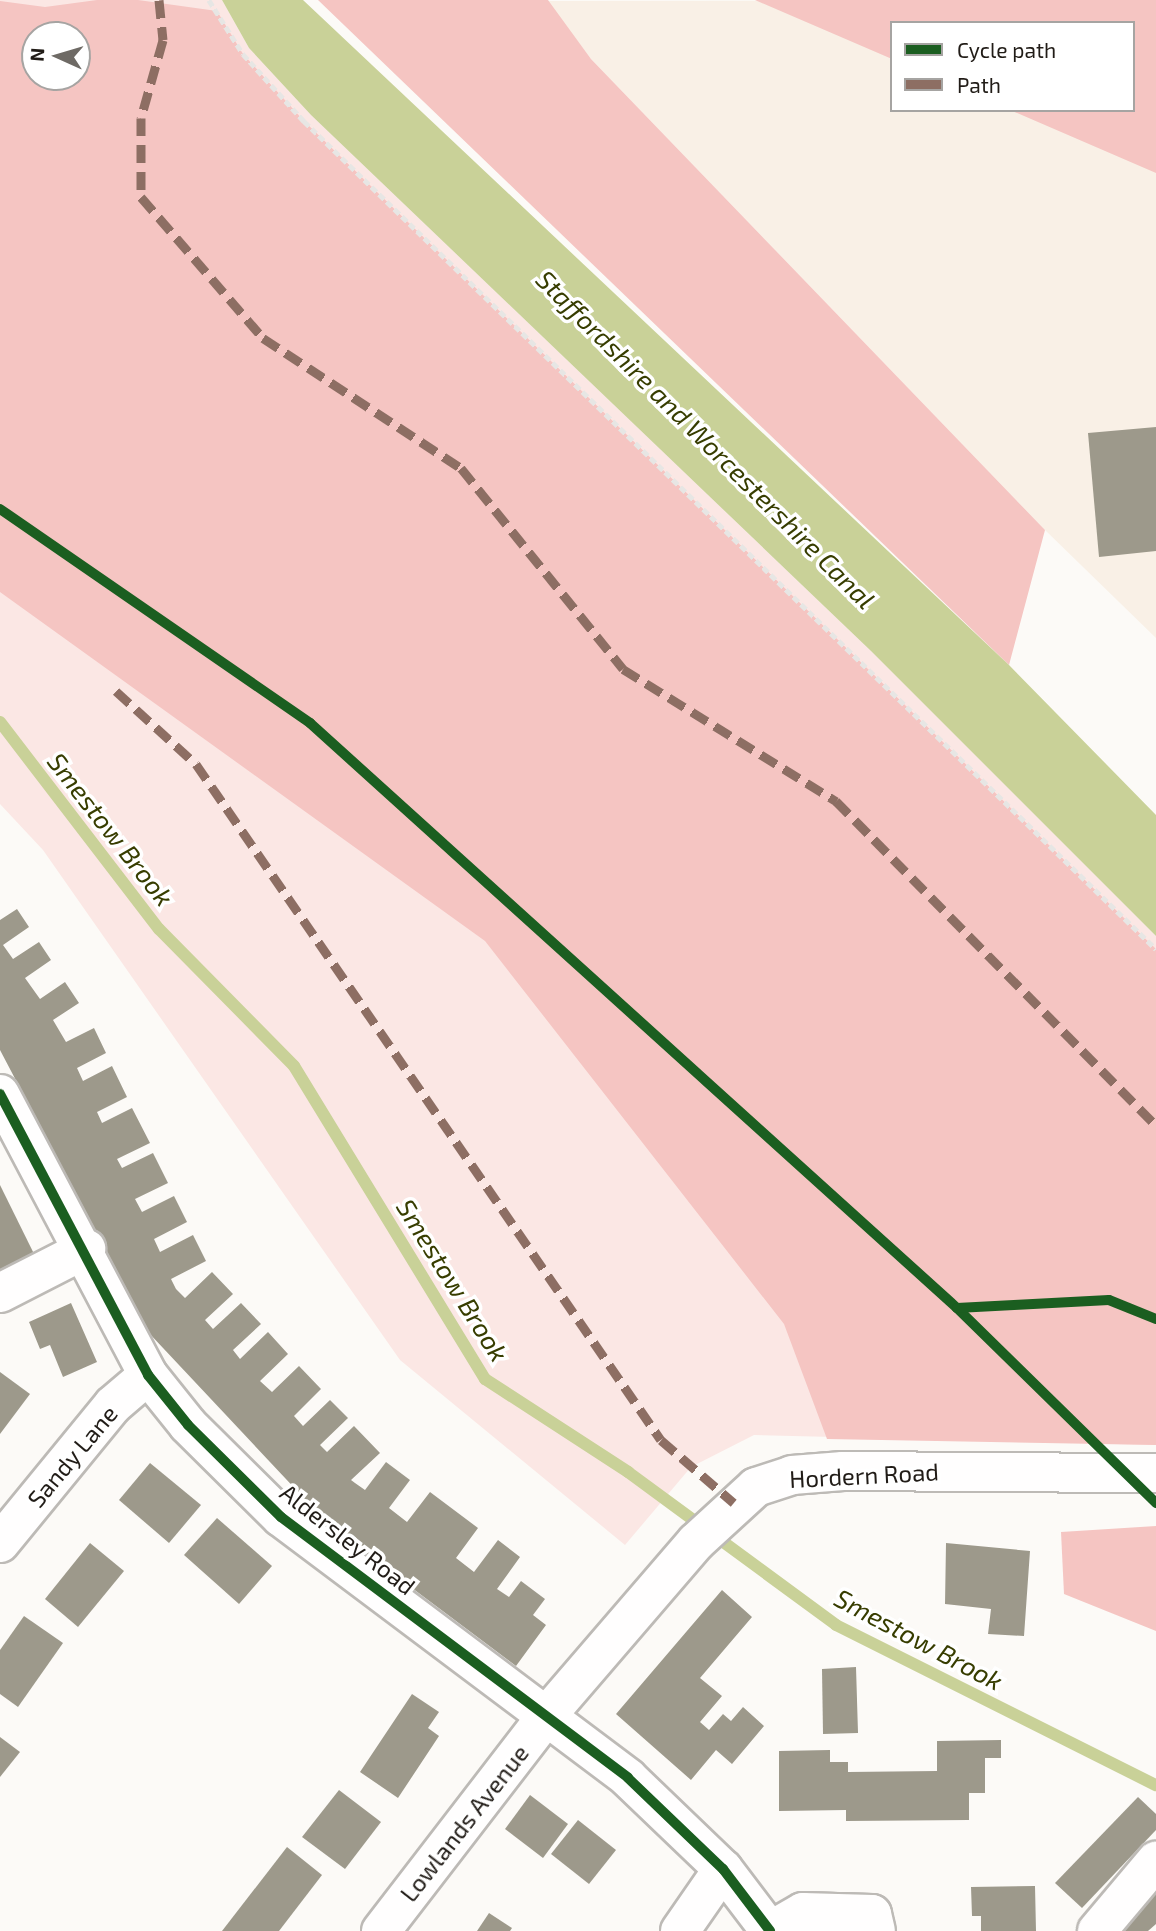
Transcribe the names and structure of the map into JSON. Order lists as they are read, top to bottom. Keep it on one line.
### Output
{"streets":{"street":["Sandy Lane","Hordern Road","Aldersley Road","Lowlands Avenue"]},"crossings":[["Sandy Lane","Aldersley Road"],["Hordern Road","Aldersley Road"],["Hordern Road","Lowlands Avenue"],["Aldersley Road","Lowlands Avenue"]],"water":["Staffordshire and Worcestershire Canal","Smestow Brook"],"legend":["Cycle path","Path"],"north":"left"}
